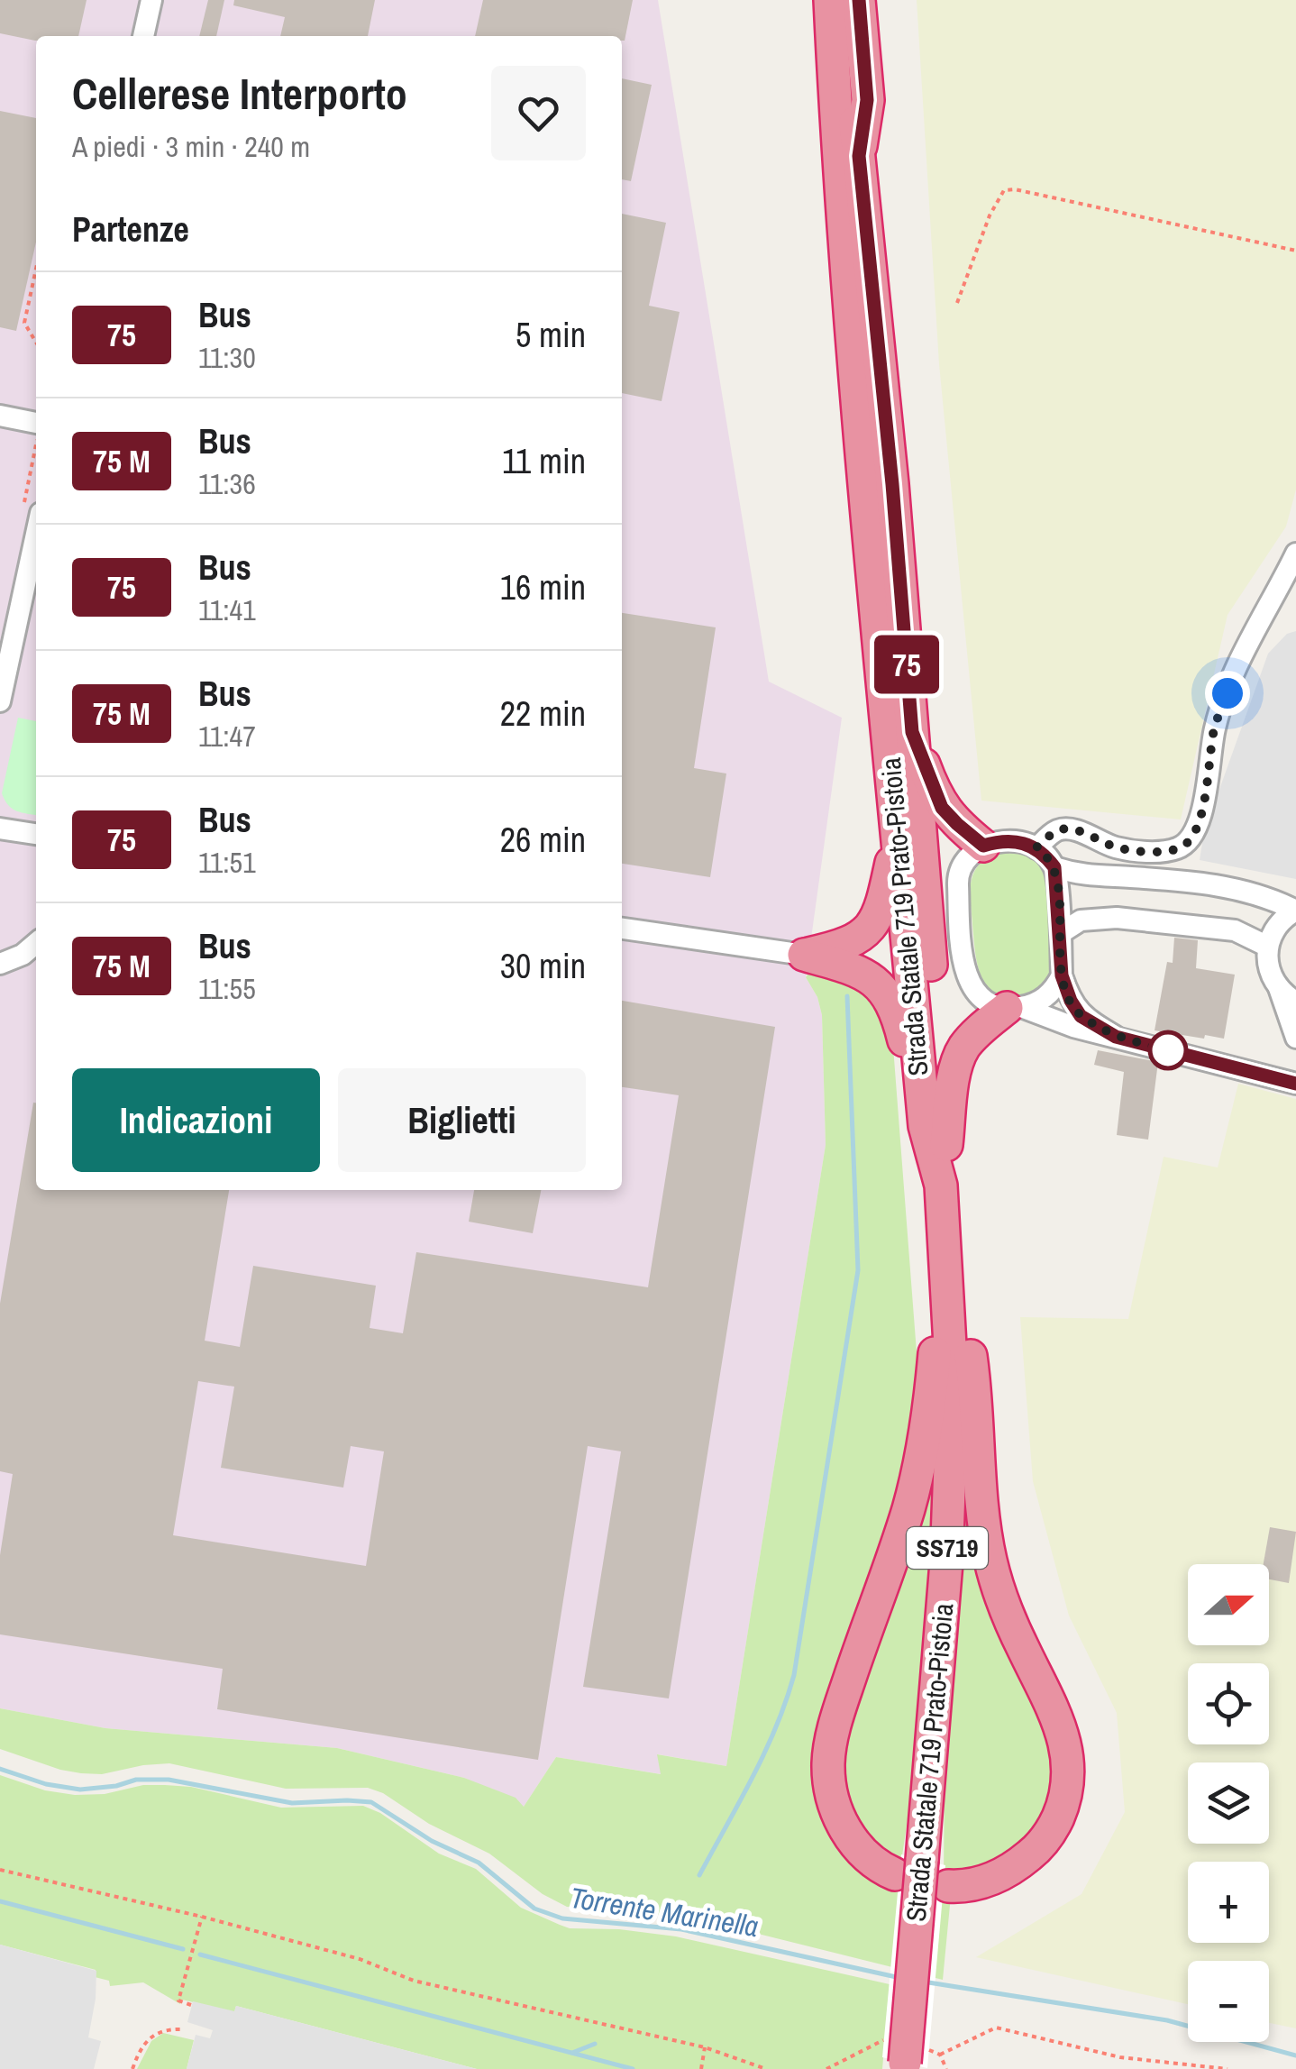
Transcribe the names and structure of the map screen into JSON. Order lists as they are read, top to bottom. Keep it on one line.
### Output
{"streets":{"highway":["Strada Statale 719 Prato-Pistoia","SS719"]},"water":["Torrente Marinella"],"lines":["bus line 75"],"north":"right","page":{"on_map":"75","heading":[["Cellerese Interporto","A piedi · 3 min · 240 m"],"Partenze"],"list":[{"mark":"75","name":"Bus","note":"11:30","value":"5 min"},{"mark":"75 M","name":"Bus","note":"11:36","value":"11 min"},{"mark":"75","name":"Bus","note":"11:41","value":"16 min"},{"mark":"75 M","name":"Bus","note":"11:47","value":"22 min"},{"mark":"75","name":"Bus","note":"11:51","value":"26 min"},{"mark":"75 M","name":"Bus","note":"11:55","value":"30 min"}],"buttons":["Indicazioni","Biglietti"],"map_buttons":["+","−"]}}
